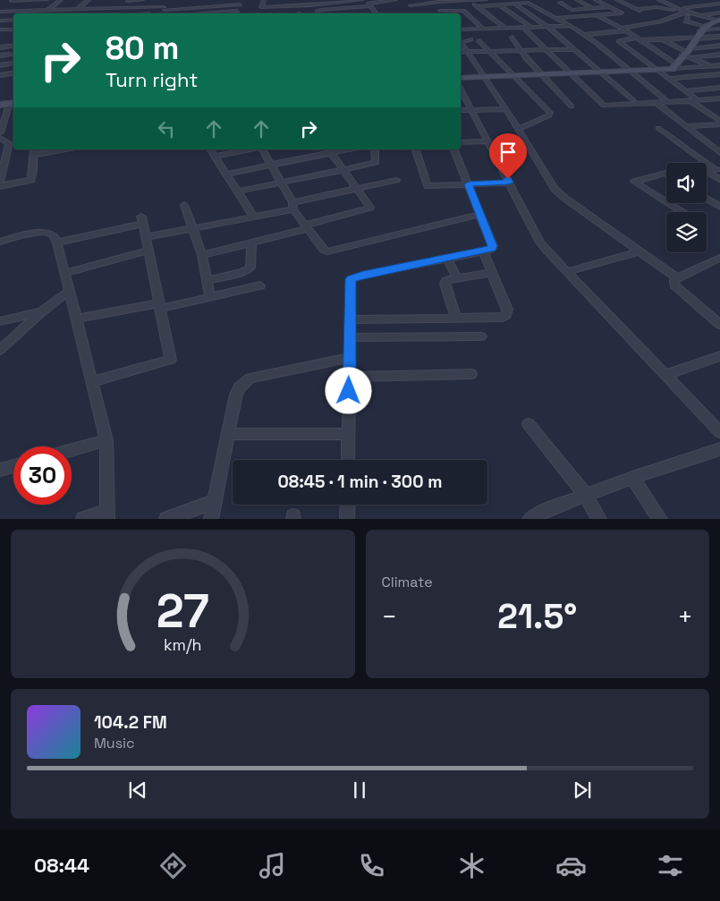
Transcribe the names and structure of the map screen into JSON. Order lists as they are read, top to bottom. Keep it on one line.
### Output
{"page":{"turn":["80 m","Turn right"],"limit":"30","trip":"08:45 · 1 min · 300 m","tile":"Climate","heat":["−","21.5°","+"],"song":["104.2 FM","Music"],"tabs":"08:44","gauge":["27","km/h"]}}
